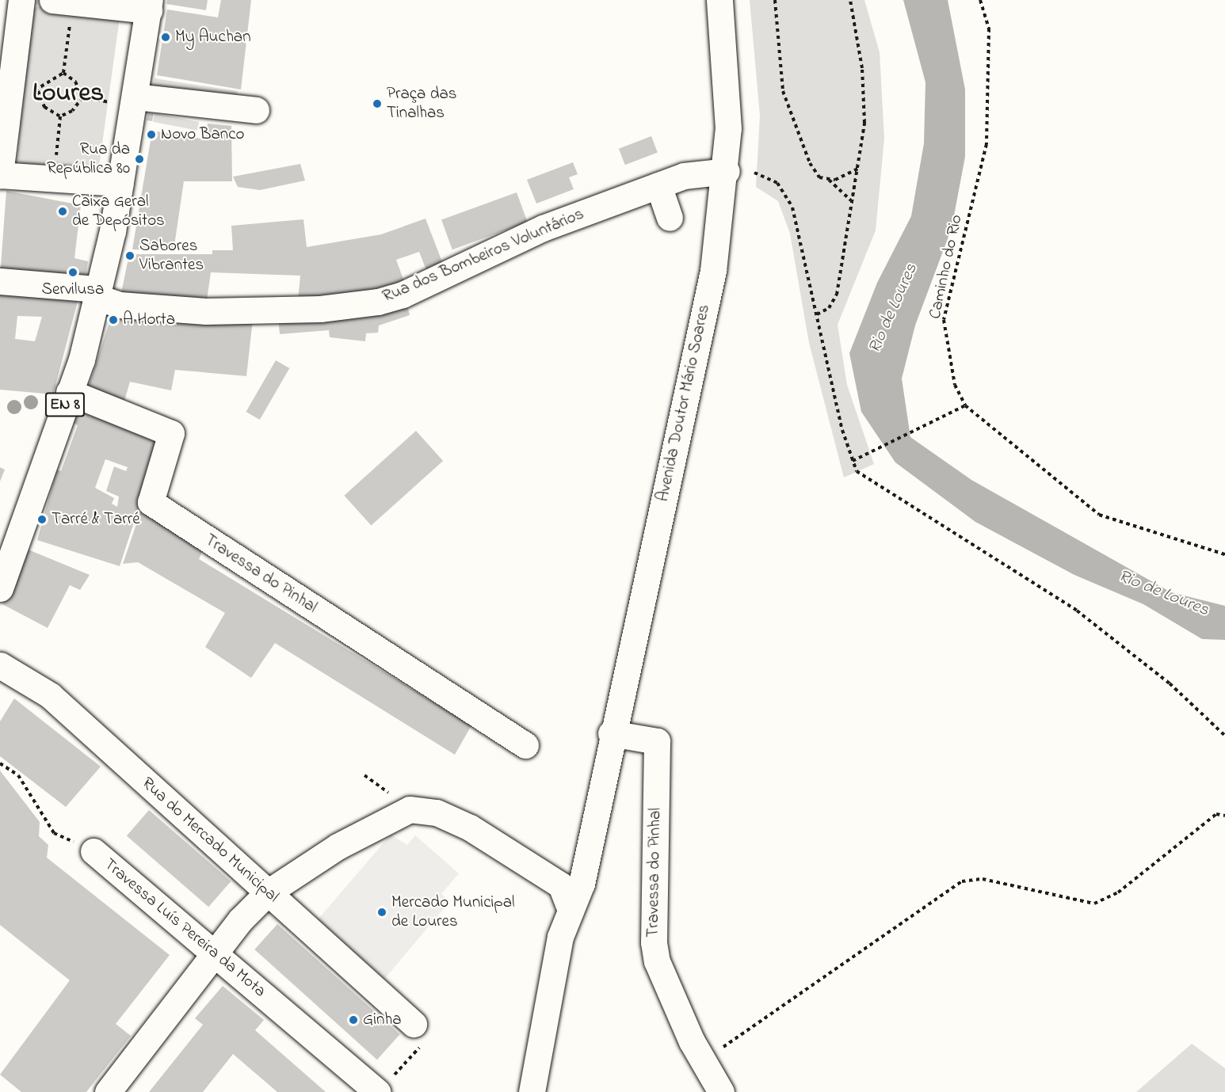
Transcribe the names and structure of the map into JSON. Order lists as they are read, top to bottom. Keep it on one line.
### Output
{"streets":{"street":["Rua dos Bombeiros Voluntários","Avenida Doutor Mário Soares","EN 8","Travessa do Pinhal","Rua do Mercado Municipal","Travessa Luís Pereira da Mota"],"path":["Caminho do Rio"]},"crossings":[["Rua dos Bombeiros Voluntários","Avenida Doutor Mário Soares"],["Rua dos Bombeiros Voluntários","EN 8"],["Avenida Doutor Mário Soares","Travessa do Pinhal"],["EN 8","Travessa do Pinhal"]],"districts":["Loures"],"water":["Rio de Loures"],"places":["My Auchan","Praça das Tinalhas","Novo Banco","Rua da República 80","Caixa Geral de Depósitos","Sabores Vibrantes","Servilusa","A Horta","Tarré & Tarré","Mercado Municipal de Loures","Ginha"]}
